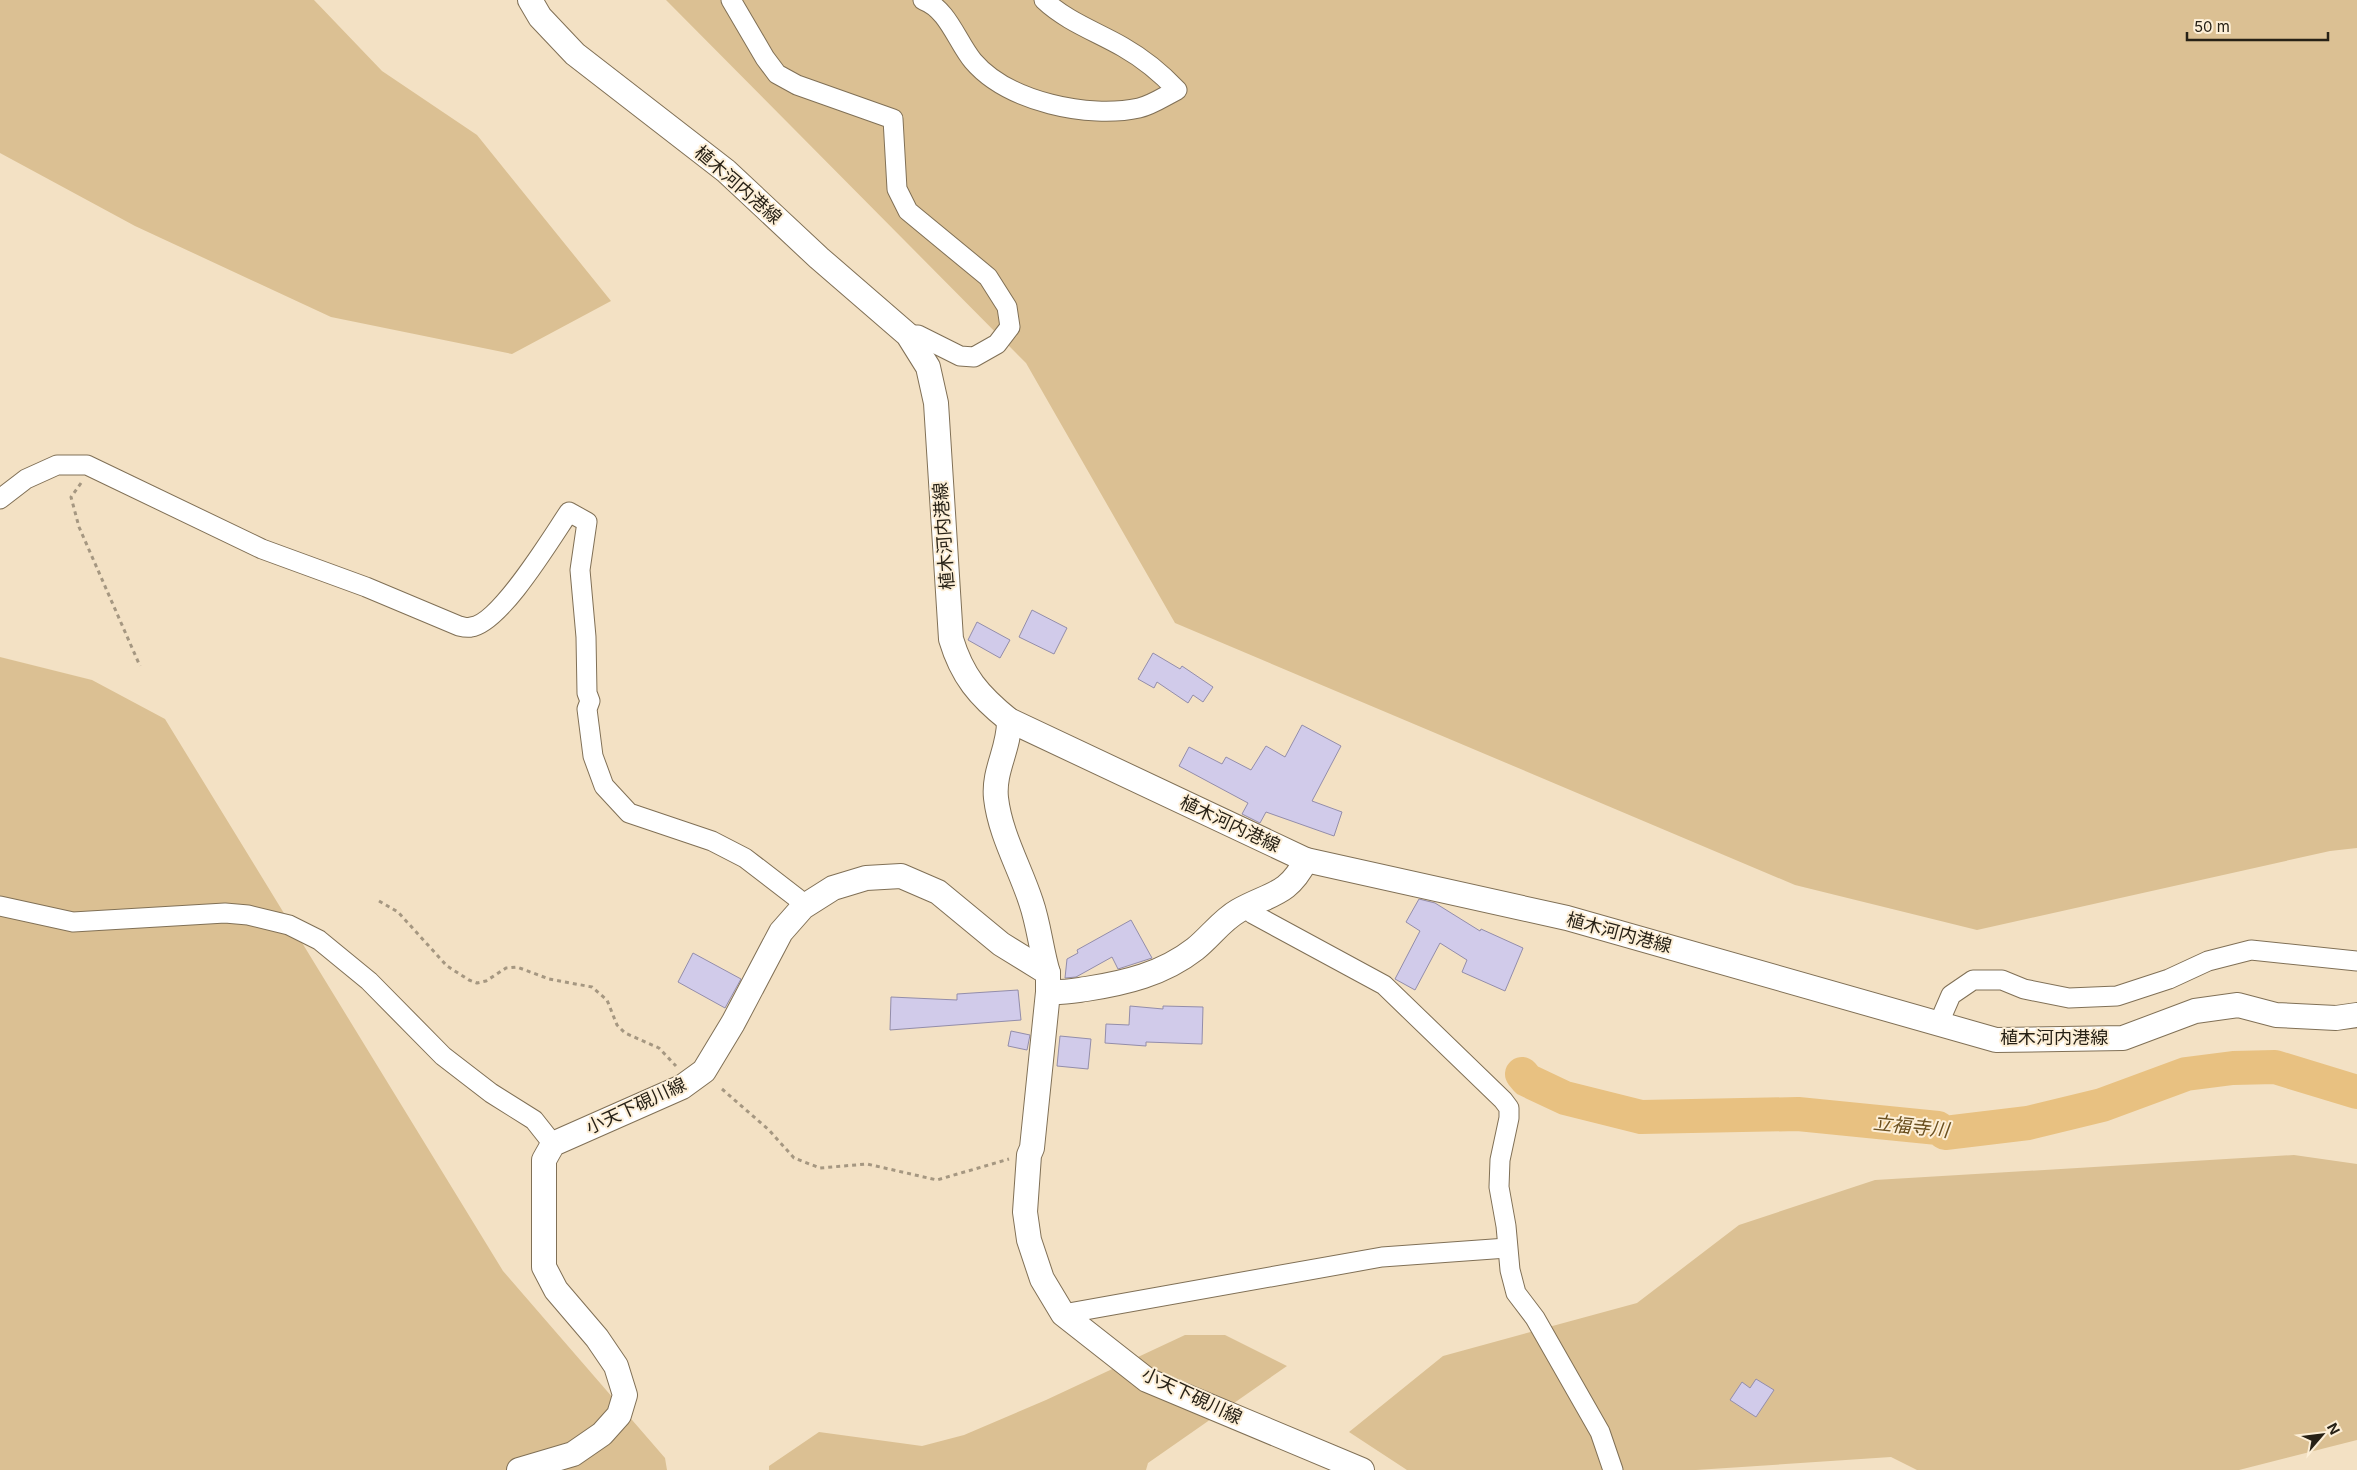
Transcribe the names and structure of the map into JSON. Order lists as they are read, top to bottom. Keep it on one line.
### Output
{"streets":{"main road":["植木河内港線","小天下硯川線"]},"water":["立福寺川"],"scale_bar":"50 m","north":"top right"}
